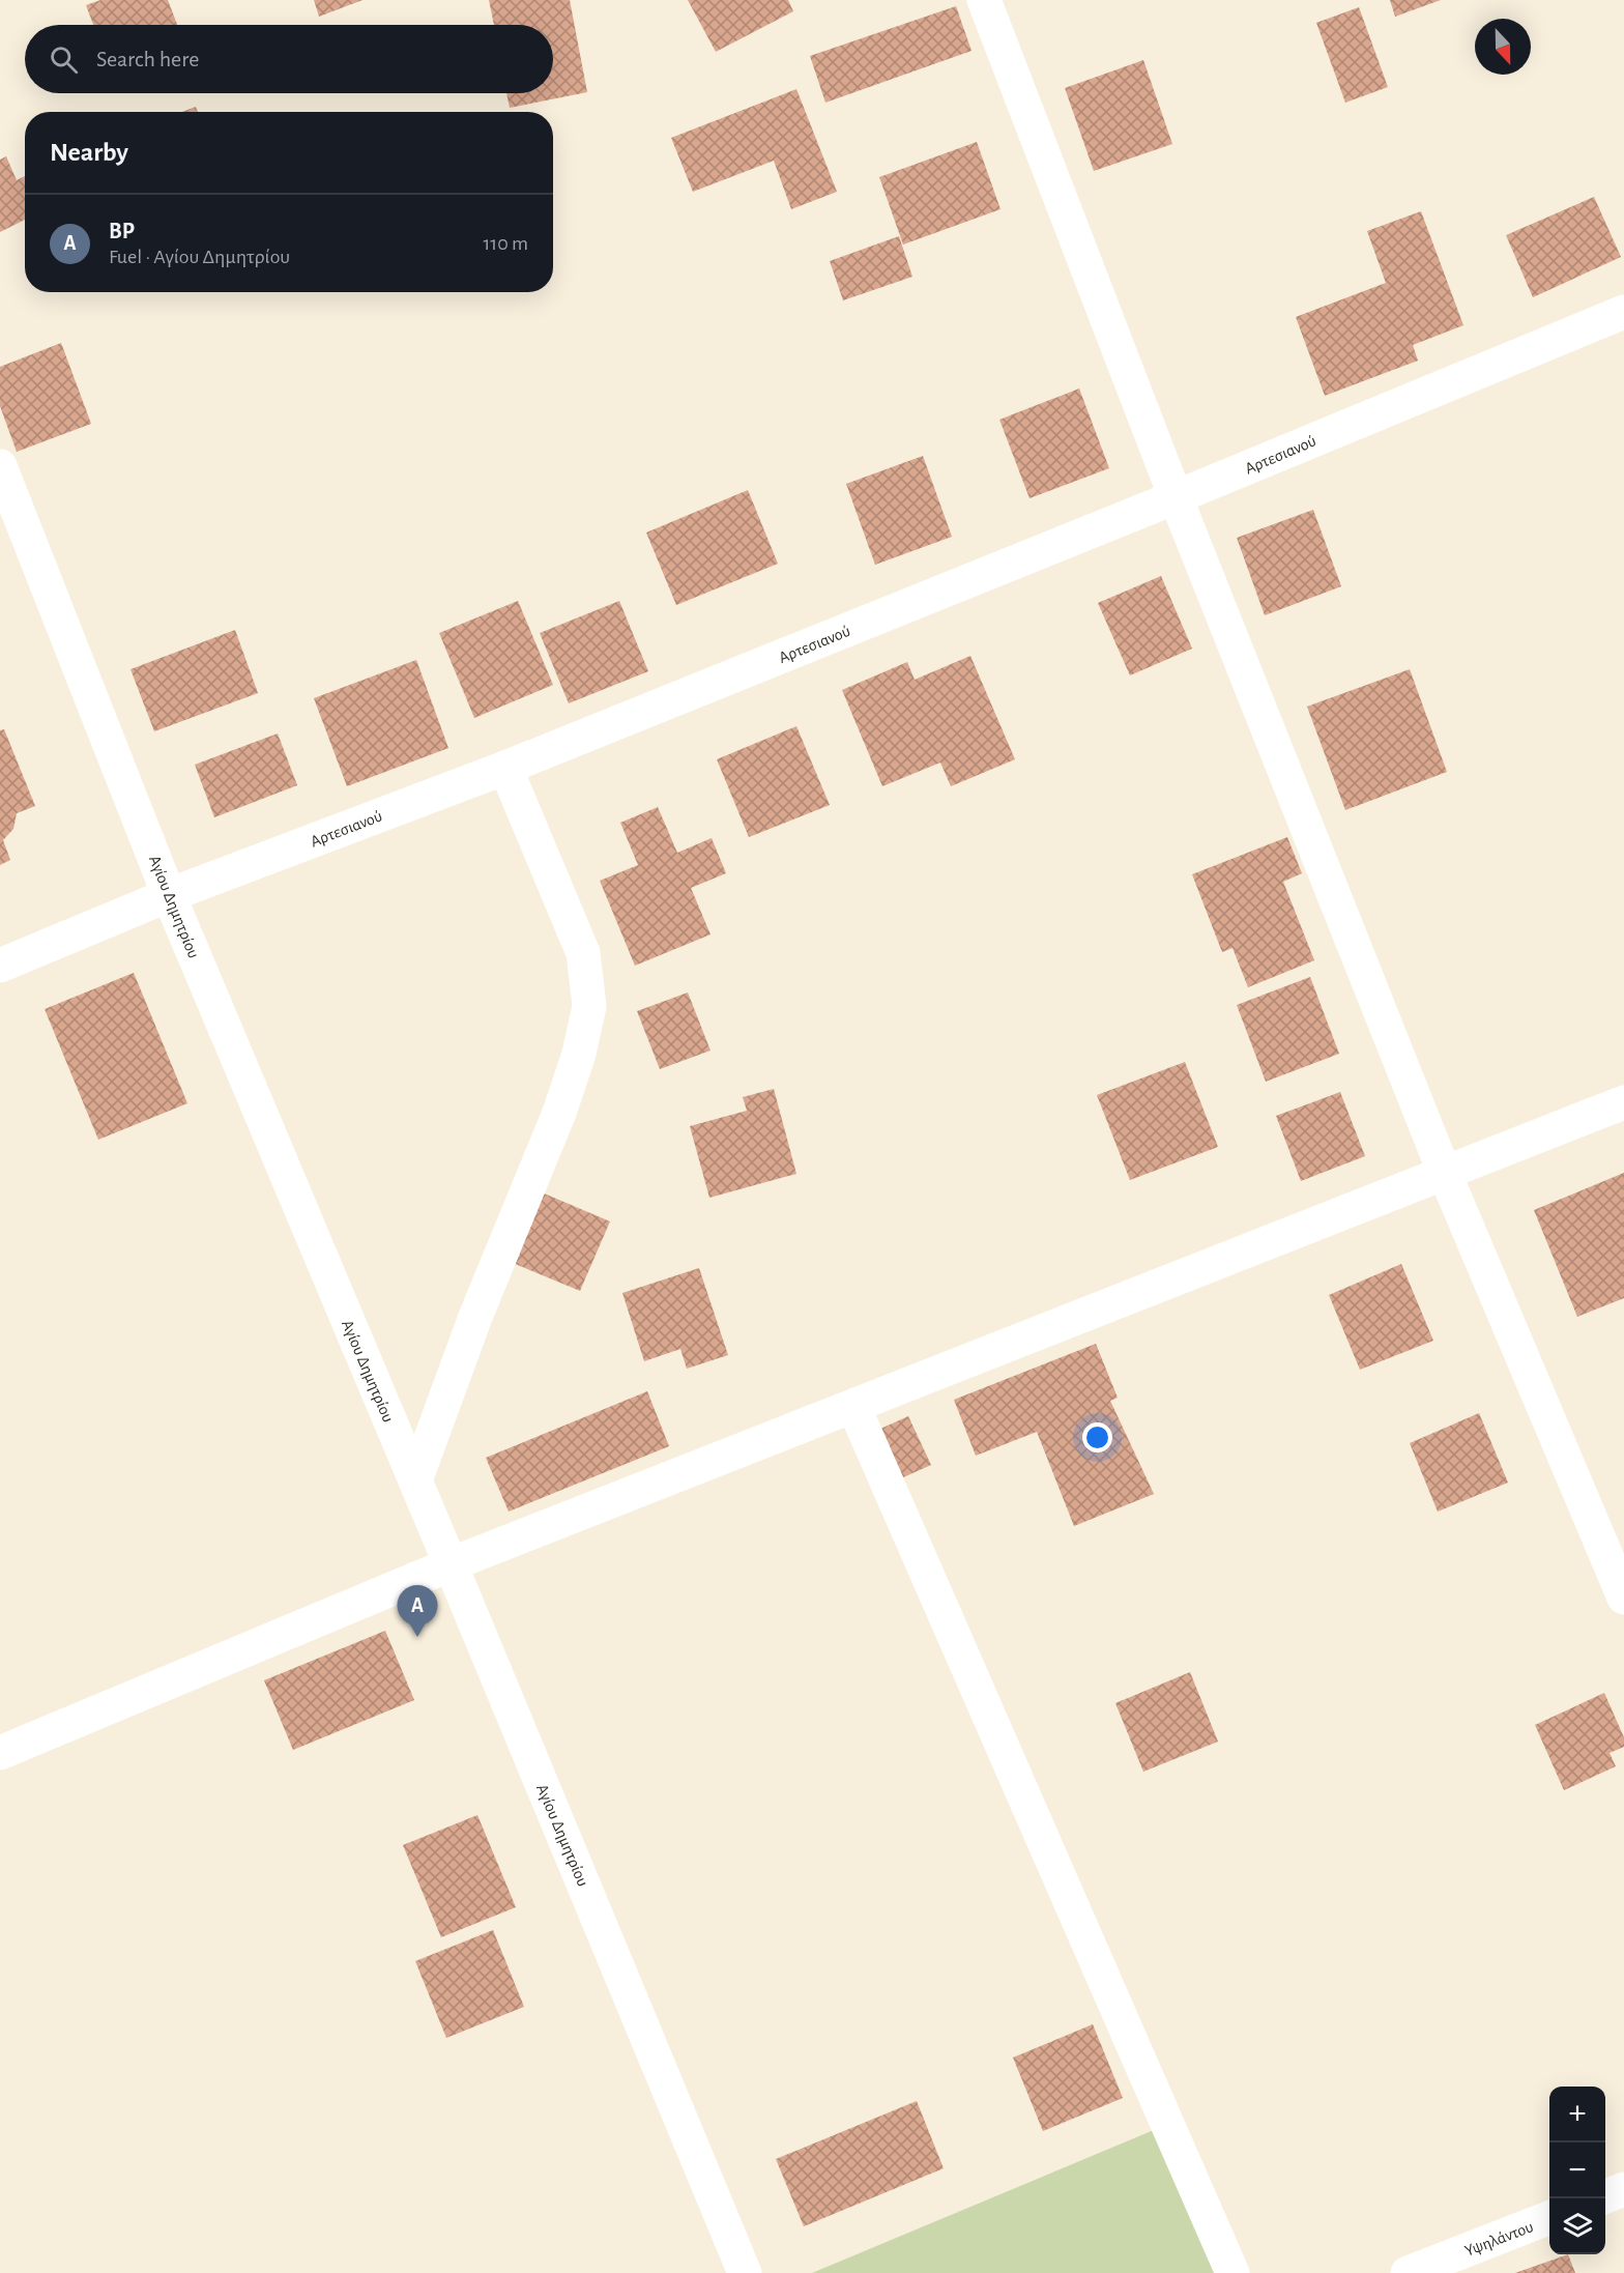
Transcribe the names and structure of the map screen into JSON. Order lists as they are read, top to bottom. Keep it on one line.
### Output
{"streets":{"street":["Αρτεσιανού","Αγίου Δημητρίου","Υψηλάντου"]},"crossings":[["Αρτεσιανού","Αγίου Δημητρίου"]],"north":"bottom","page":{"search":"Search here","heading":"Nearby","list":[{"mark":"A","name":"BP","note":"Fuel · Αγίου Δημητρίου","value":"110 m"}],"pins":"A","map_buttons":["+","−"]}}
